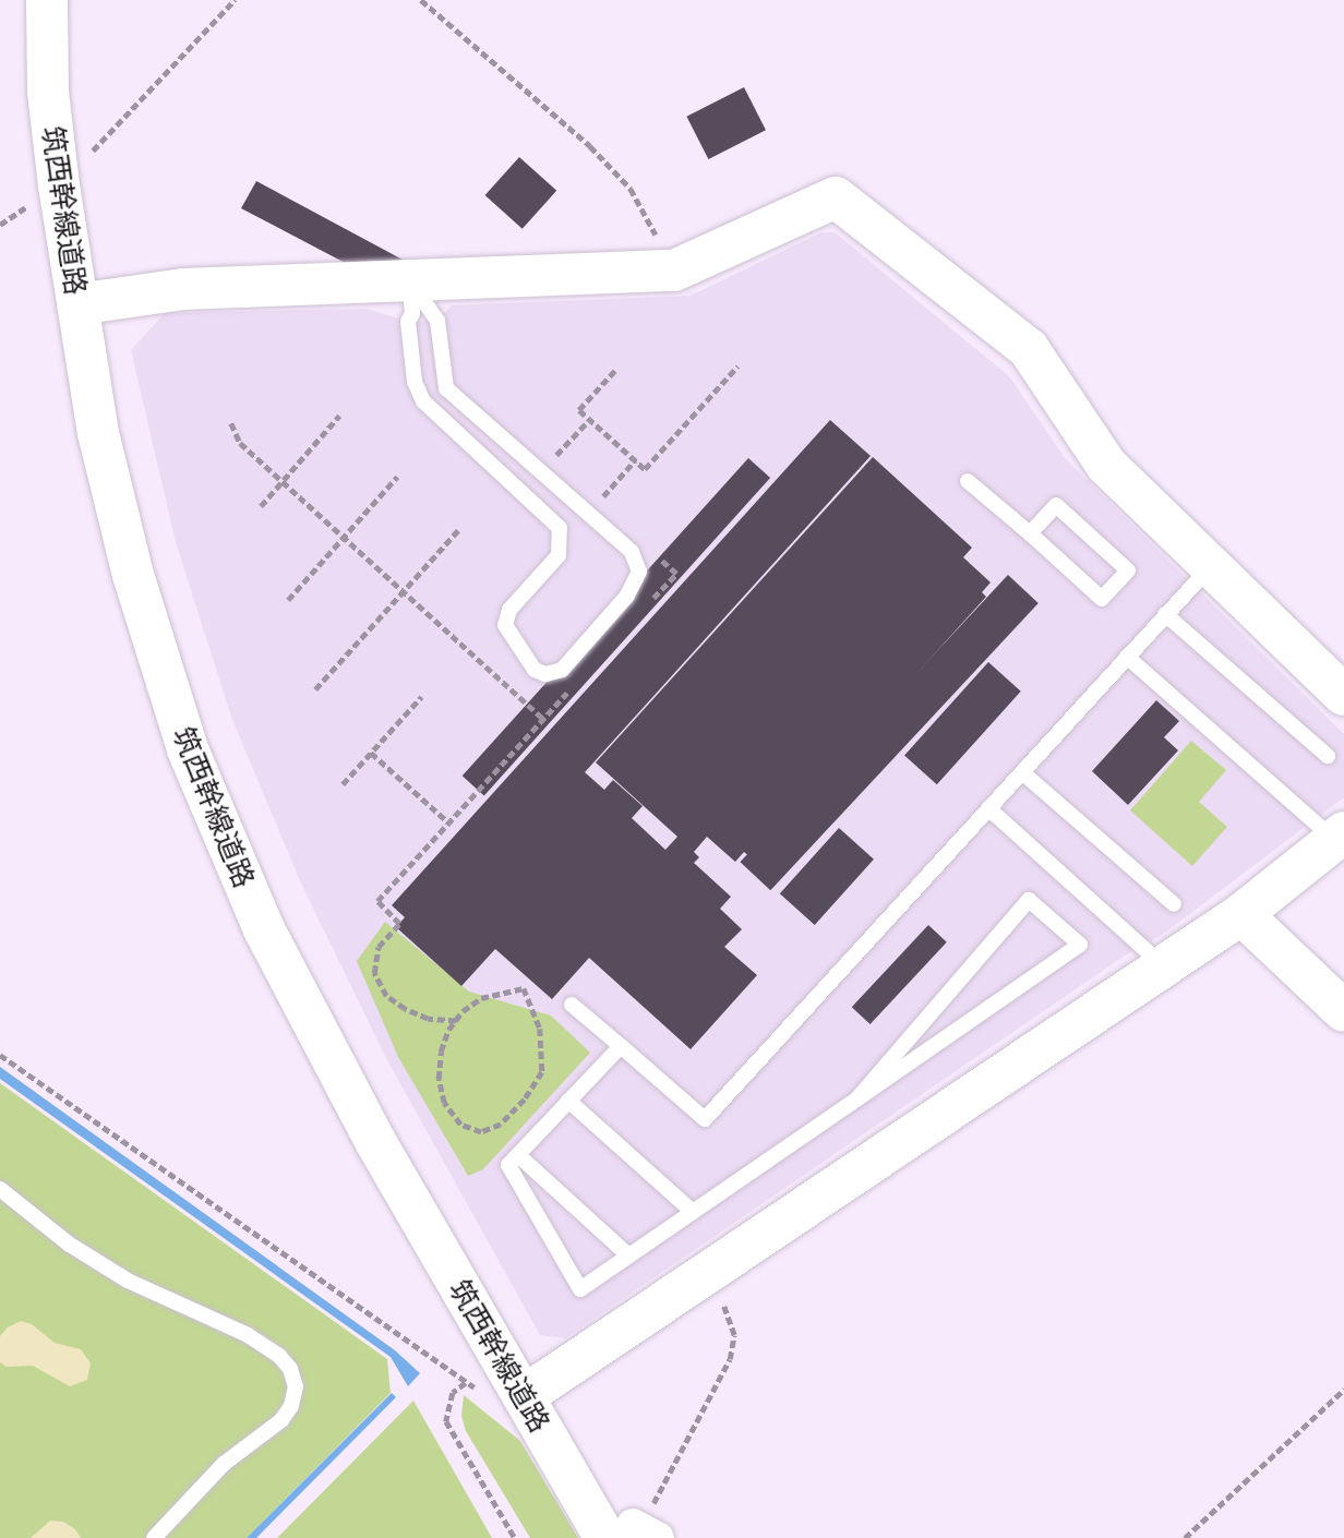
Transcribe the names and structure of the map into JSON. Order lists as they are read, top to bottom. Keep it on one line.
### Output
{"streets":{"street":["筑西幹線道路"]}}
